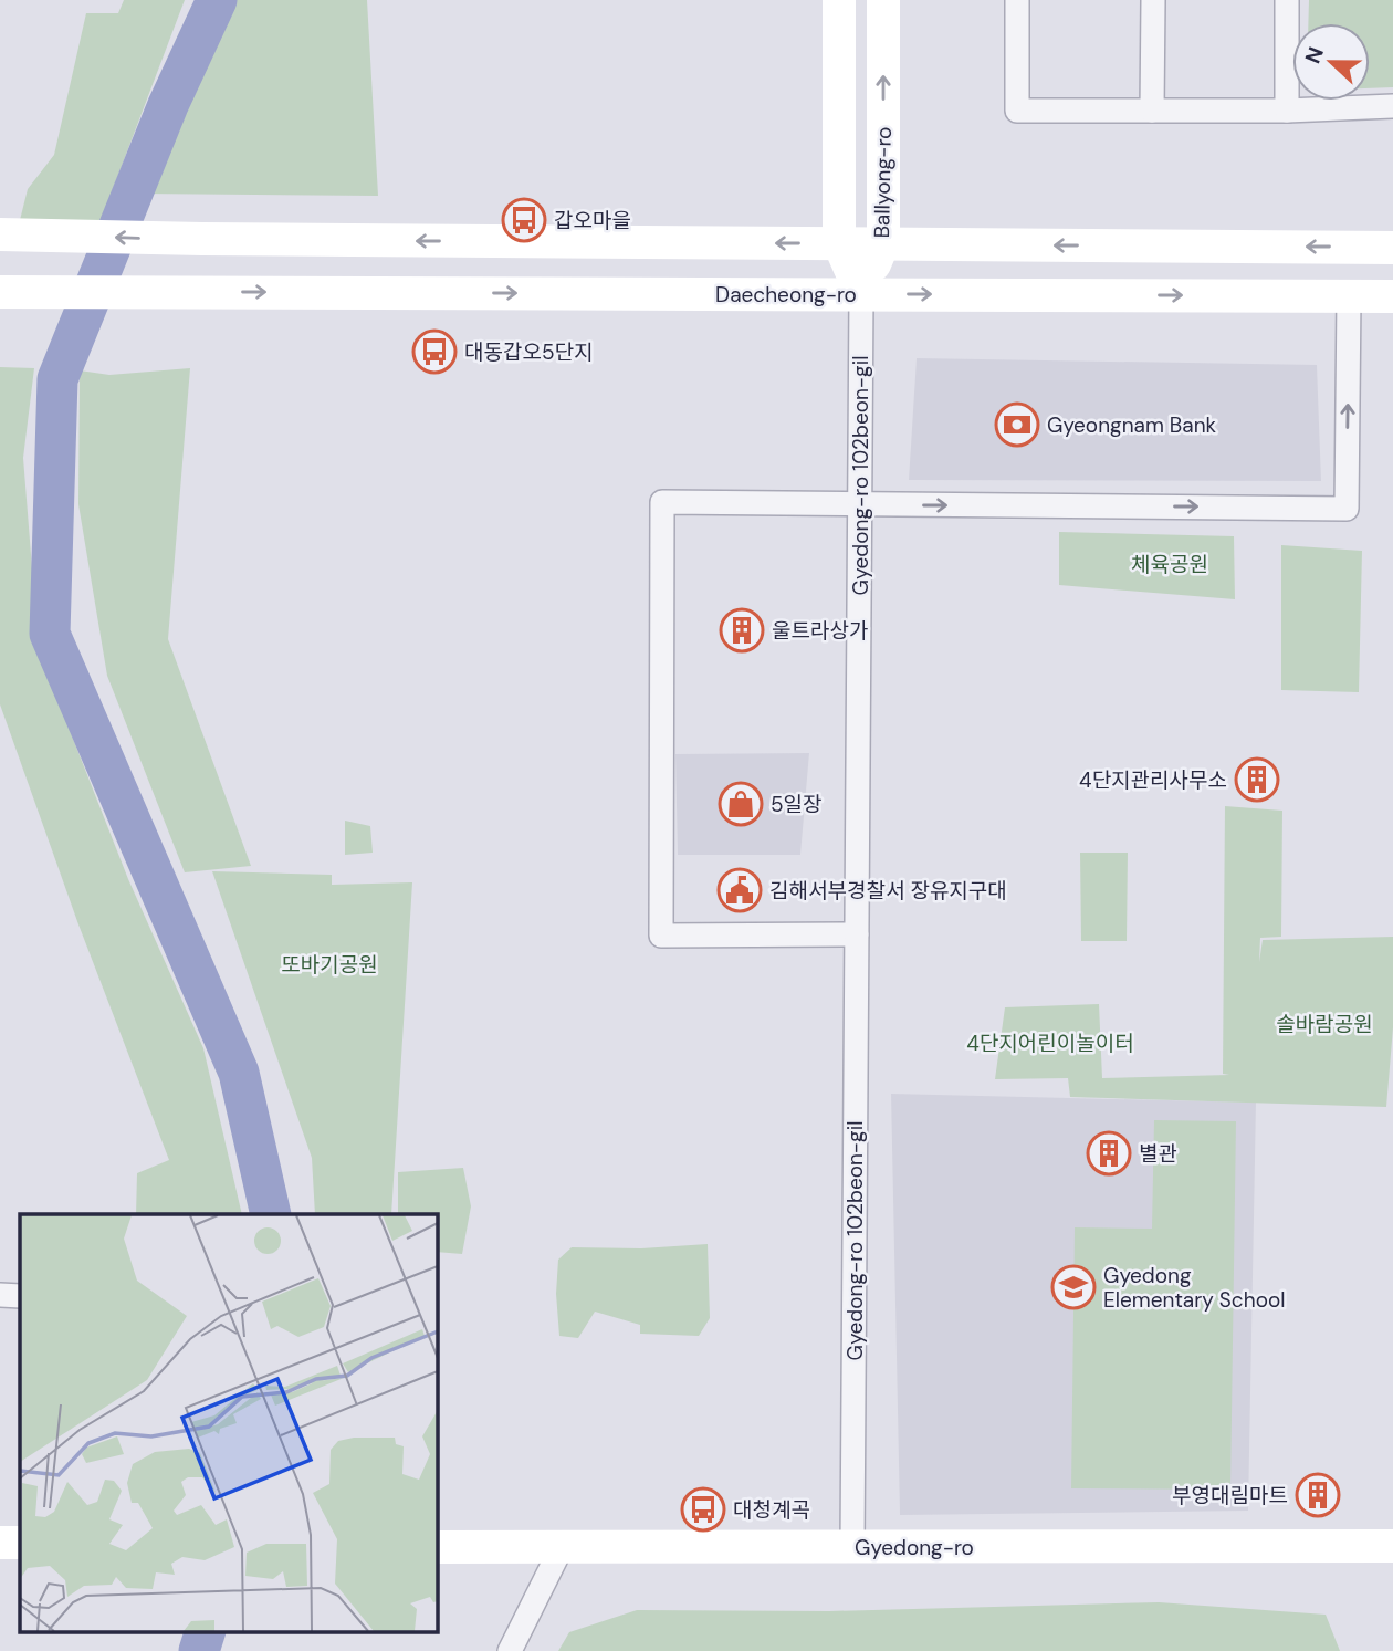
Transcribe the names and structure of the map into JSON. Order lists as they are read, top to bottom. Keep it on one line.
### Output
{"streets":{"main road":["Ballyong-ro","Daecheong-ro","Gyedong-ro"],"street":["Gyedong-ro 102beon-gil"]},"crossings":[["Ballyong-ro","Daecheong-ro"],["Ballyong-ro","Gyedong-ro 102beon-gil"],["Daecheong-ro","Gyedong-ro 102beon-gil"],["Gyedong-ro 102beon-gil","Gyedong-ro"]],"parks":["체육공원","또바기공원","솔바람공원","4단지어린이놀이터"],"places":{"bus stop":["갑오마을","대동갑오5단지","대청계곡"],"bank":["Gyeongnam Bank"],"building":["울트라상가","4단지관리사무소","별관","부영대림마트"],"shop":["5일장"],"public building":["김해서부경찰서 장유지구대"],"school or university":["Gyedong Elementary School"]},"north":"left"}
